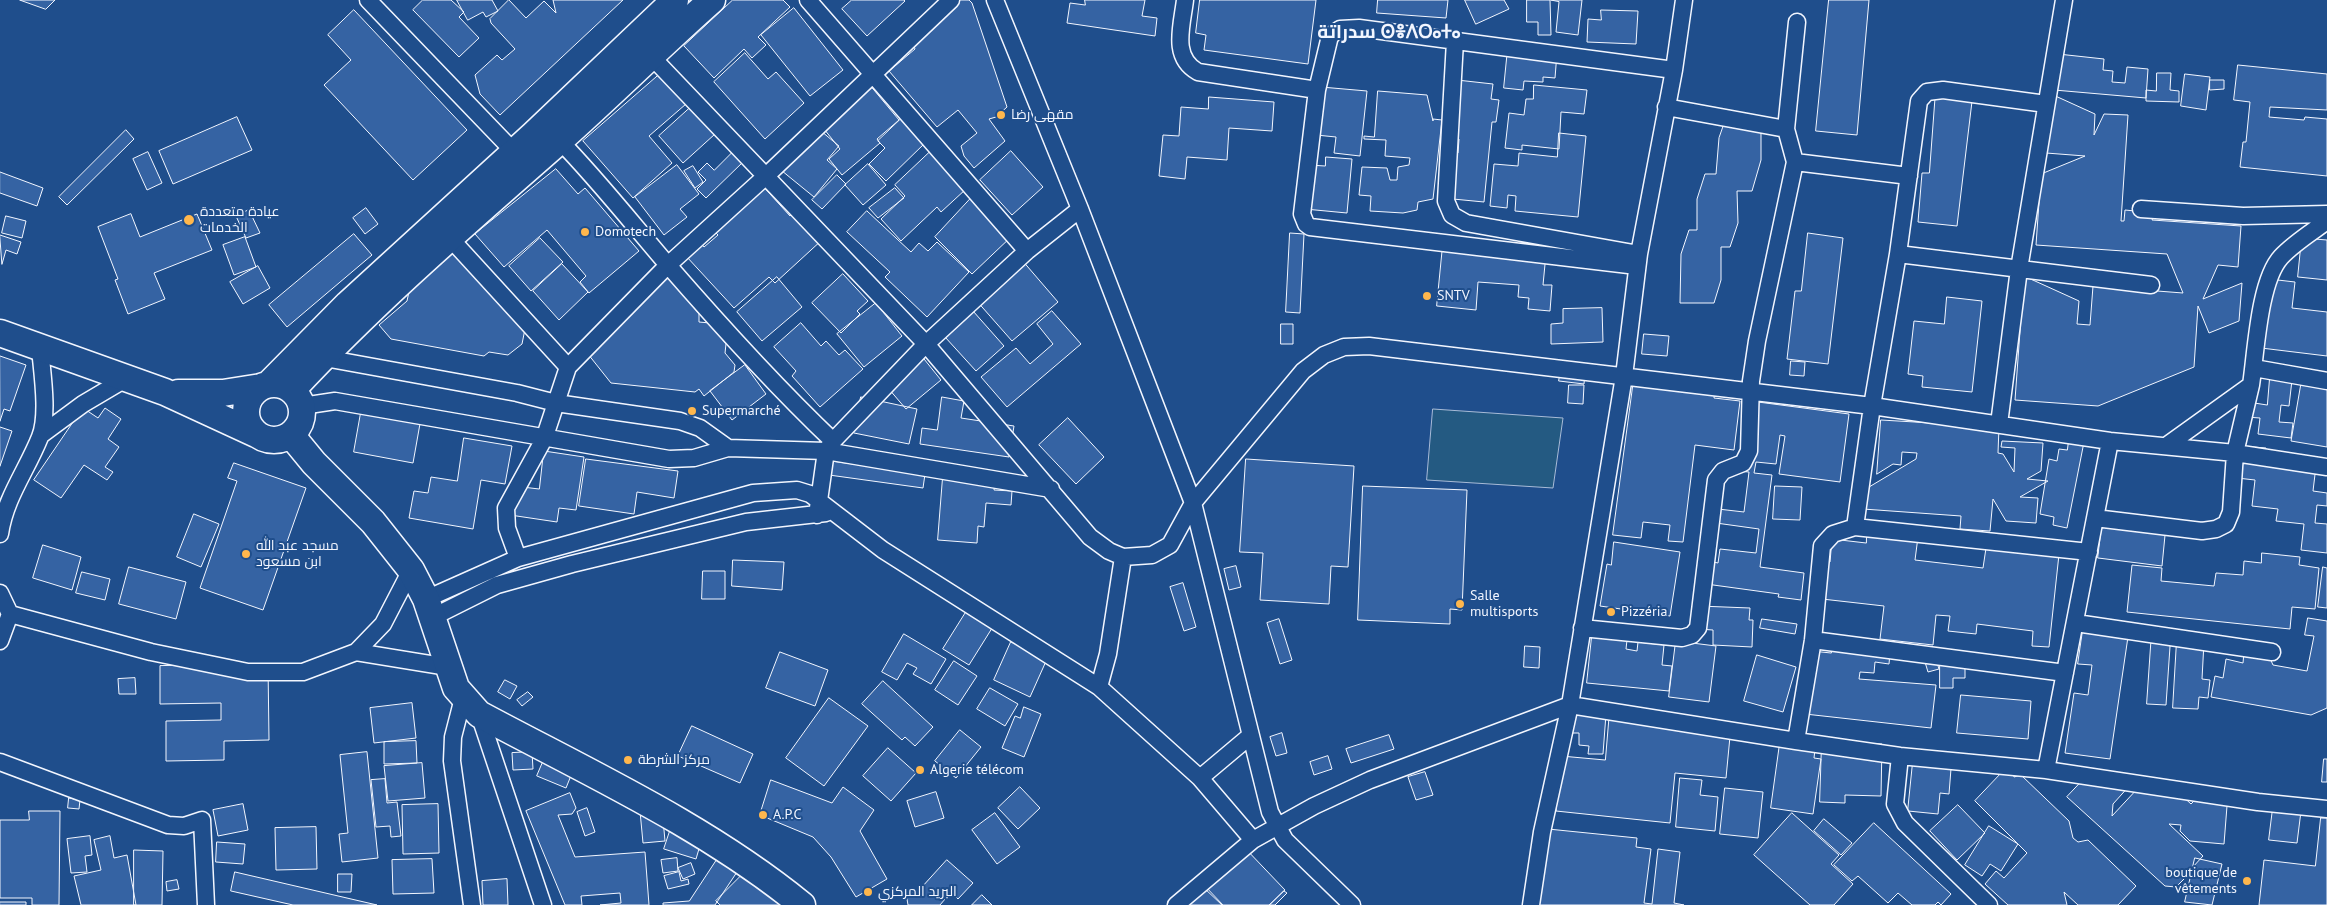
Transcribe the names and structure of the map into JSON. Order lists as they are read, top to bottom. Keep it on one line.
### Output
{"districts":["سدراتة ⵙⴻⴷⵔⴰⵜⴰ"],"places":["مقهى رضا","عيادة متعددة الخدمات","Domotech","SNTV","Supermarché","مسجد عبد الله ابن مسعود","Salle multisports","Pizzéria","مركز الشرطة","Algerie télécom","A.P.C","boutique de vêtements","البريد المركزي"]}
